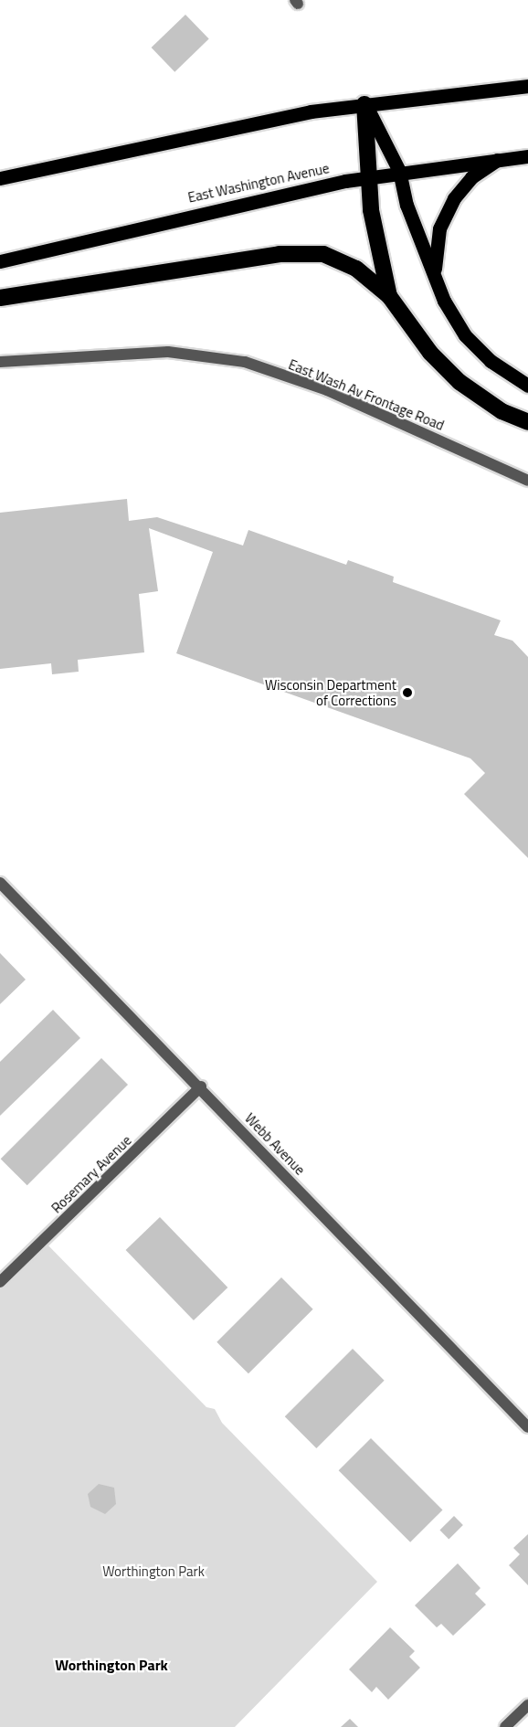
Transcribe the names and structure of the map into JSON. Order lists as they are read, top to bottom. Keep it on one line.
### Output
{"streets":{"main road":["East Washington Avenue"],"street":["East Wash Av Frontage Road","Webb Avenue","Rosemary Avenue"]},"crossings":[["Webb Avenue","Rosemary Avenue"]],"districts":["Worthington Park"],"parks":["Worthington Park"],"places":["Wisconsin Department of Corrections"]}
